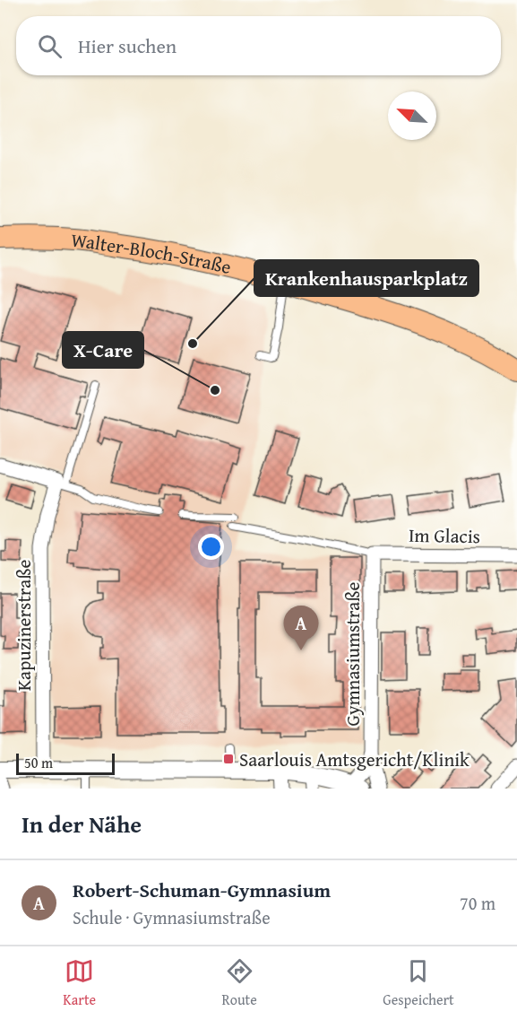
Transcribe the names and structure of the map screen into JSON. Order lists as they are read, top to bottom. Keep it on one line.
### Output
{"streets":{"main road":["Walter-Bloch-Straße"],"street":["Im Glacis","Kapuzinerstraße","Gymnasiumstraße"]},"crossings":[["Im Glacis","Gymnasiumstraße"]],"places":{"other":["Krankenhausparkplatz","X-Care"],"transit":["Saarlouis Amtsgericht/Klinik"]},"scale_bar":"50 m","north":"top left","page":{"search":"Hier suchen","pins":"A","scale":"50 m","heading":"In der Nähe","list":[{"mark":"A","name":"Robert-Schuman-Gymnasium","note":"Schule · Gymnasiumstraße","value":"70 m"}],"nav":["Karte","Route","Gespeichert"]}}
